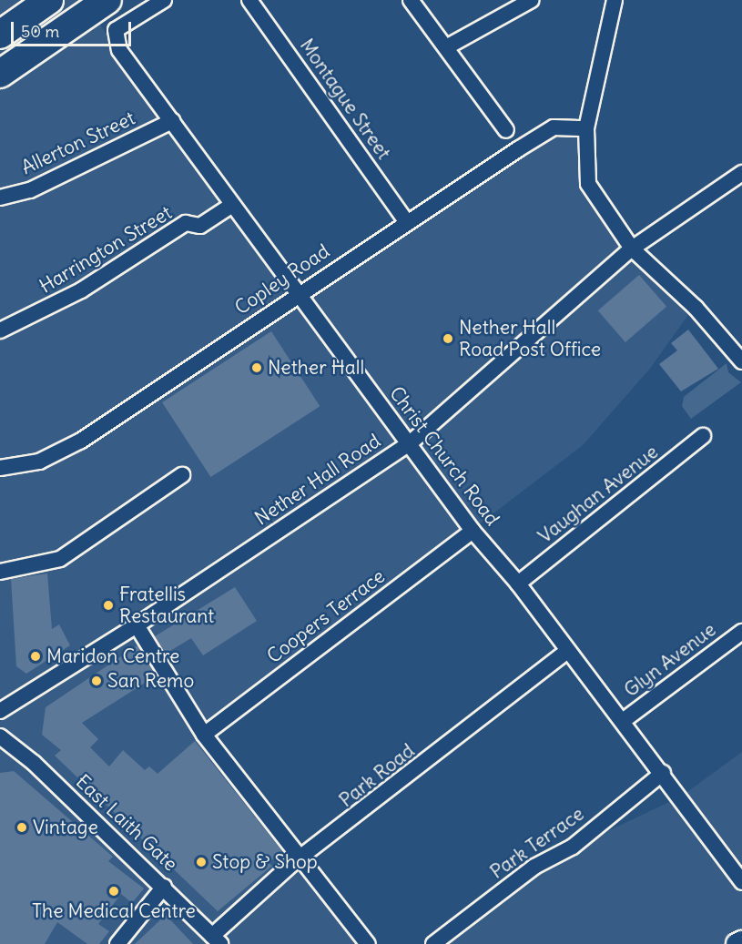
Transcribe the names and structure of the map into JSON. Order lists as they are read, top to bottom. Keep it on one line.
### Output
{"streets":{"street":["Montague Street","Allerton Street","Harrington Street","Copley Road","Christ Church Road","Nether Hall Road","Vaughan Avenue","Coopers Terrace","Glyn Avenue","Park Road","East Laith Gate","Park Terrace"]},"crossings":[["Montague Street","Copley Road"],["Allerton Street","Christ Church Road"],["Harrington Street","Christ Church Road"],["Copley Road","Christ Church Road"],["Christ Church Road","Nether Hall Road"],["Christ Church Road","Vaughan Avenue"],["Christ Church Road","Coopers Terrace"],["Christ Church Road","Glyn Avenue"],["Christ Church Road","Park Road"],["Christ Church Road","Park Terrace"],["Park Road","East Laith Gate"]],"places":["Nether Hall Road Post Office","Nether Hall","Fratellis Restaurant","Maridon Centre","San Remo","Vintage","Stop & Shop","The Medical Centre"],"scale_bar":"50 m"}
